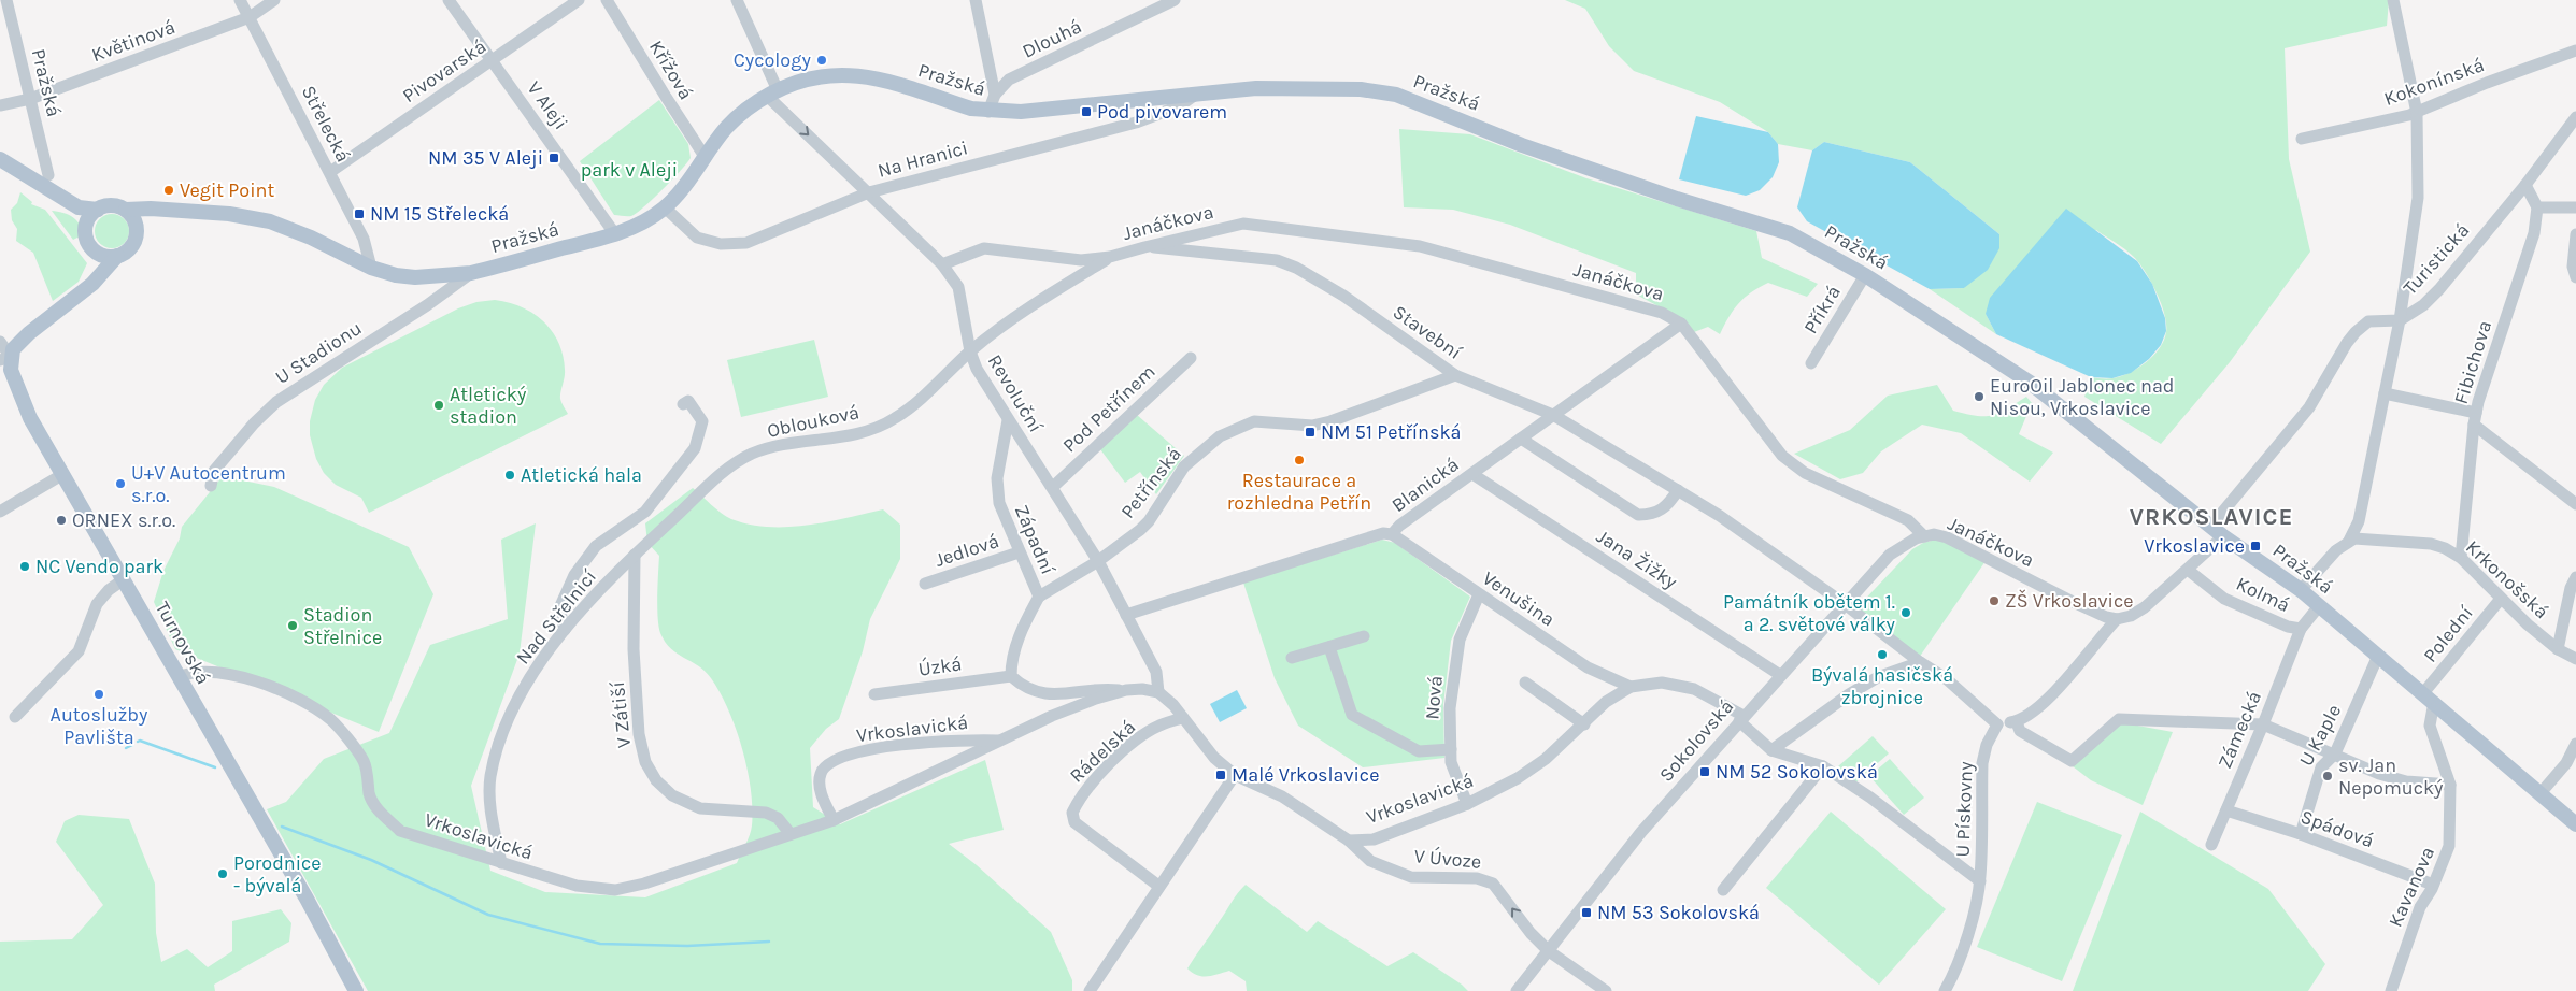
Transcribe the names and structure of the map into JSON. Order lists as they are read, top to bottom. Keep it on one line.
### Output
{"streets":{"main road":["Pražská","Turnovská"],"street":["Dlouhá","Květinová","Křížová","Pivovarská","Kokonínská","V Aleji","Střelecká","Na Hranici","Janáčkova","Turistická","Příkrá","Stavební","U Stadionu","Fibichova","Revoluční","Pod Petřínem","Oblouková","Petřínská","Blanická","Západní","Jedlová","Jana Žižky","Krkonošská","Kolmá","Venušina","Nad Střelnicí","Polední","Úzká","Nová","V Zátiší","Vrkoslavická","Zámecká","U Kaple","Sokolovská","Rádelská","U Pískovny","Spádová","V Úvoze","Kavanova"]},"crossings":[["Dlouhá","Pražská"],["Květinová","Pražská"],["Květinová","Střelecká"],["Křížová","Pražská"],["Pivovarská","V Aleji"],["Pivovarská","Střelecká"],["Pražská","V Aleji"],["Pražská","Střelecká"],["Pražská","Na Hranici"],["Pražská","Příkrá"],["Pražská","U Stadionu"],["Pražská","Revoluční"],["Pražská","Kolmá"],["Pražská","Polední"],["Pražská","U Kaple"],["Pražská","Kavanova"],["Na Hranici","Revoluční"],["Janáčkova","Stavební"],["Janáčkova","Revoluční"],["Janáčkova","Oblouková"],["Janáčkova","Blanická"],["Janáčkova","Sokolovská"],["Turistická","Krkonošská"],["Stavební","Petřínská"],["Stavební","Blanická"],["Stavební","Sokolovská"],["Stavební","U Pískovny"],["Fibichova","Krkonošská"],["Revoluční","Pod Petřínem"],["Revoluční","Oblouková"],["Revoluční","Petřínská"],["Revoluční","Blanická"],["Revoluční","Západní"],["Revoluční","Vrkoslavická"],["Oblouková","Nad Střelnicí"],["Oblouková","V Zátiší"],["Petřínská","Západní"],["Blanická","Jana Žižky"],["Blanická","Venušina"],["Západní","Jedlová"],["Západní","Úzká"],["Jana Žižky","Sokolovská"],["Krkonošská","Polední"],["Kolmá","Zámecká"],["Venušina","Nová"],["Venušina","Vrkoslavická"],["Nad Střelnicí","V Zátiší"],["Nad Střelnicí","Vrkoslavická"],["Polední","Kavanova"],["Turnovská","Vrkoslavická"],["Nová","Vrkoslavická"],["V Zátiší","Vrkoslavická"],["Vrkoslavická","Sokolovská"],["Vrkoslavická","Rádelská"],["Vrkoslavická","V Úvoze"],["Zámecká","Spádová"],["U Kaple","Spádová"],["Sokolovská","V Úvoze"],["Spádová","Kavanova"]],"one_way":["V Úvoze"],"districts":["VRKOSLAVICE"],"parks":["park v Aleji"],"places":{"other":["Cycology","Vegit Point","EuroOil Jablonec nad Nisou, Vrkoslavice","Atletický stadion","Restaurace a rozhledna Petřín","Atletická hala","U+V Autocentrum s.r.o.","ORNEX s.r.o.","NC Vendo park","ZŠ Vrkoslavice","Památník obětem 1. a 2. světové války","Stadion Střelnice","Bývalá hasičská zbrojnice","Autoslužby Pavlišta","sv. Jan Nepomucký","Porodnice - bývalá"],"transit":["Pod pivovarem","NM 35 V Aleji","NM 15 Střelecká","NM 51 Petřínská","Vrkoslavice","NM 52 Sokolovská","Malé Vrkoslavice","NM 53 Sokolovská"]}}
